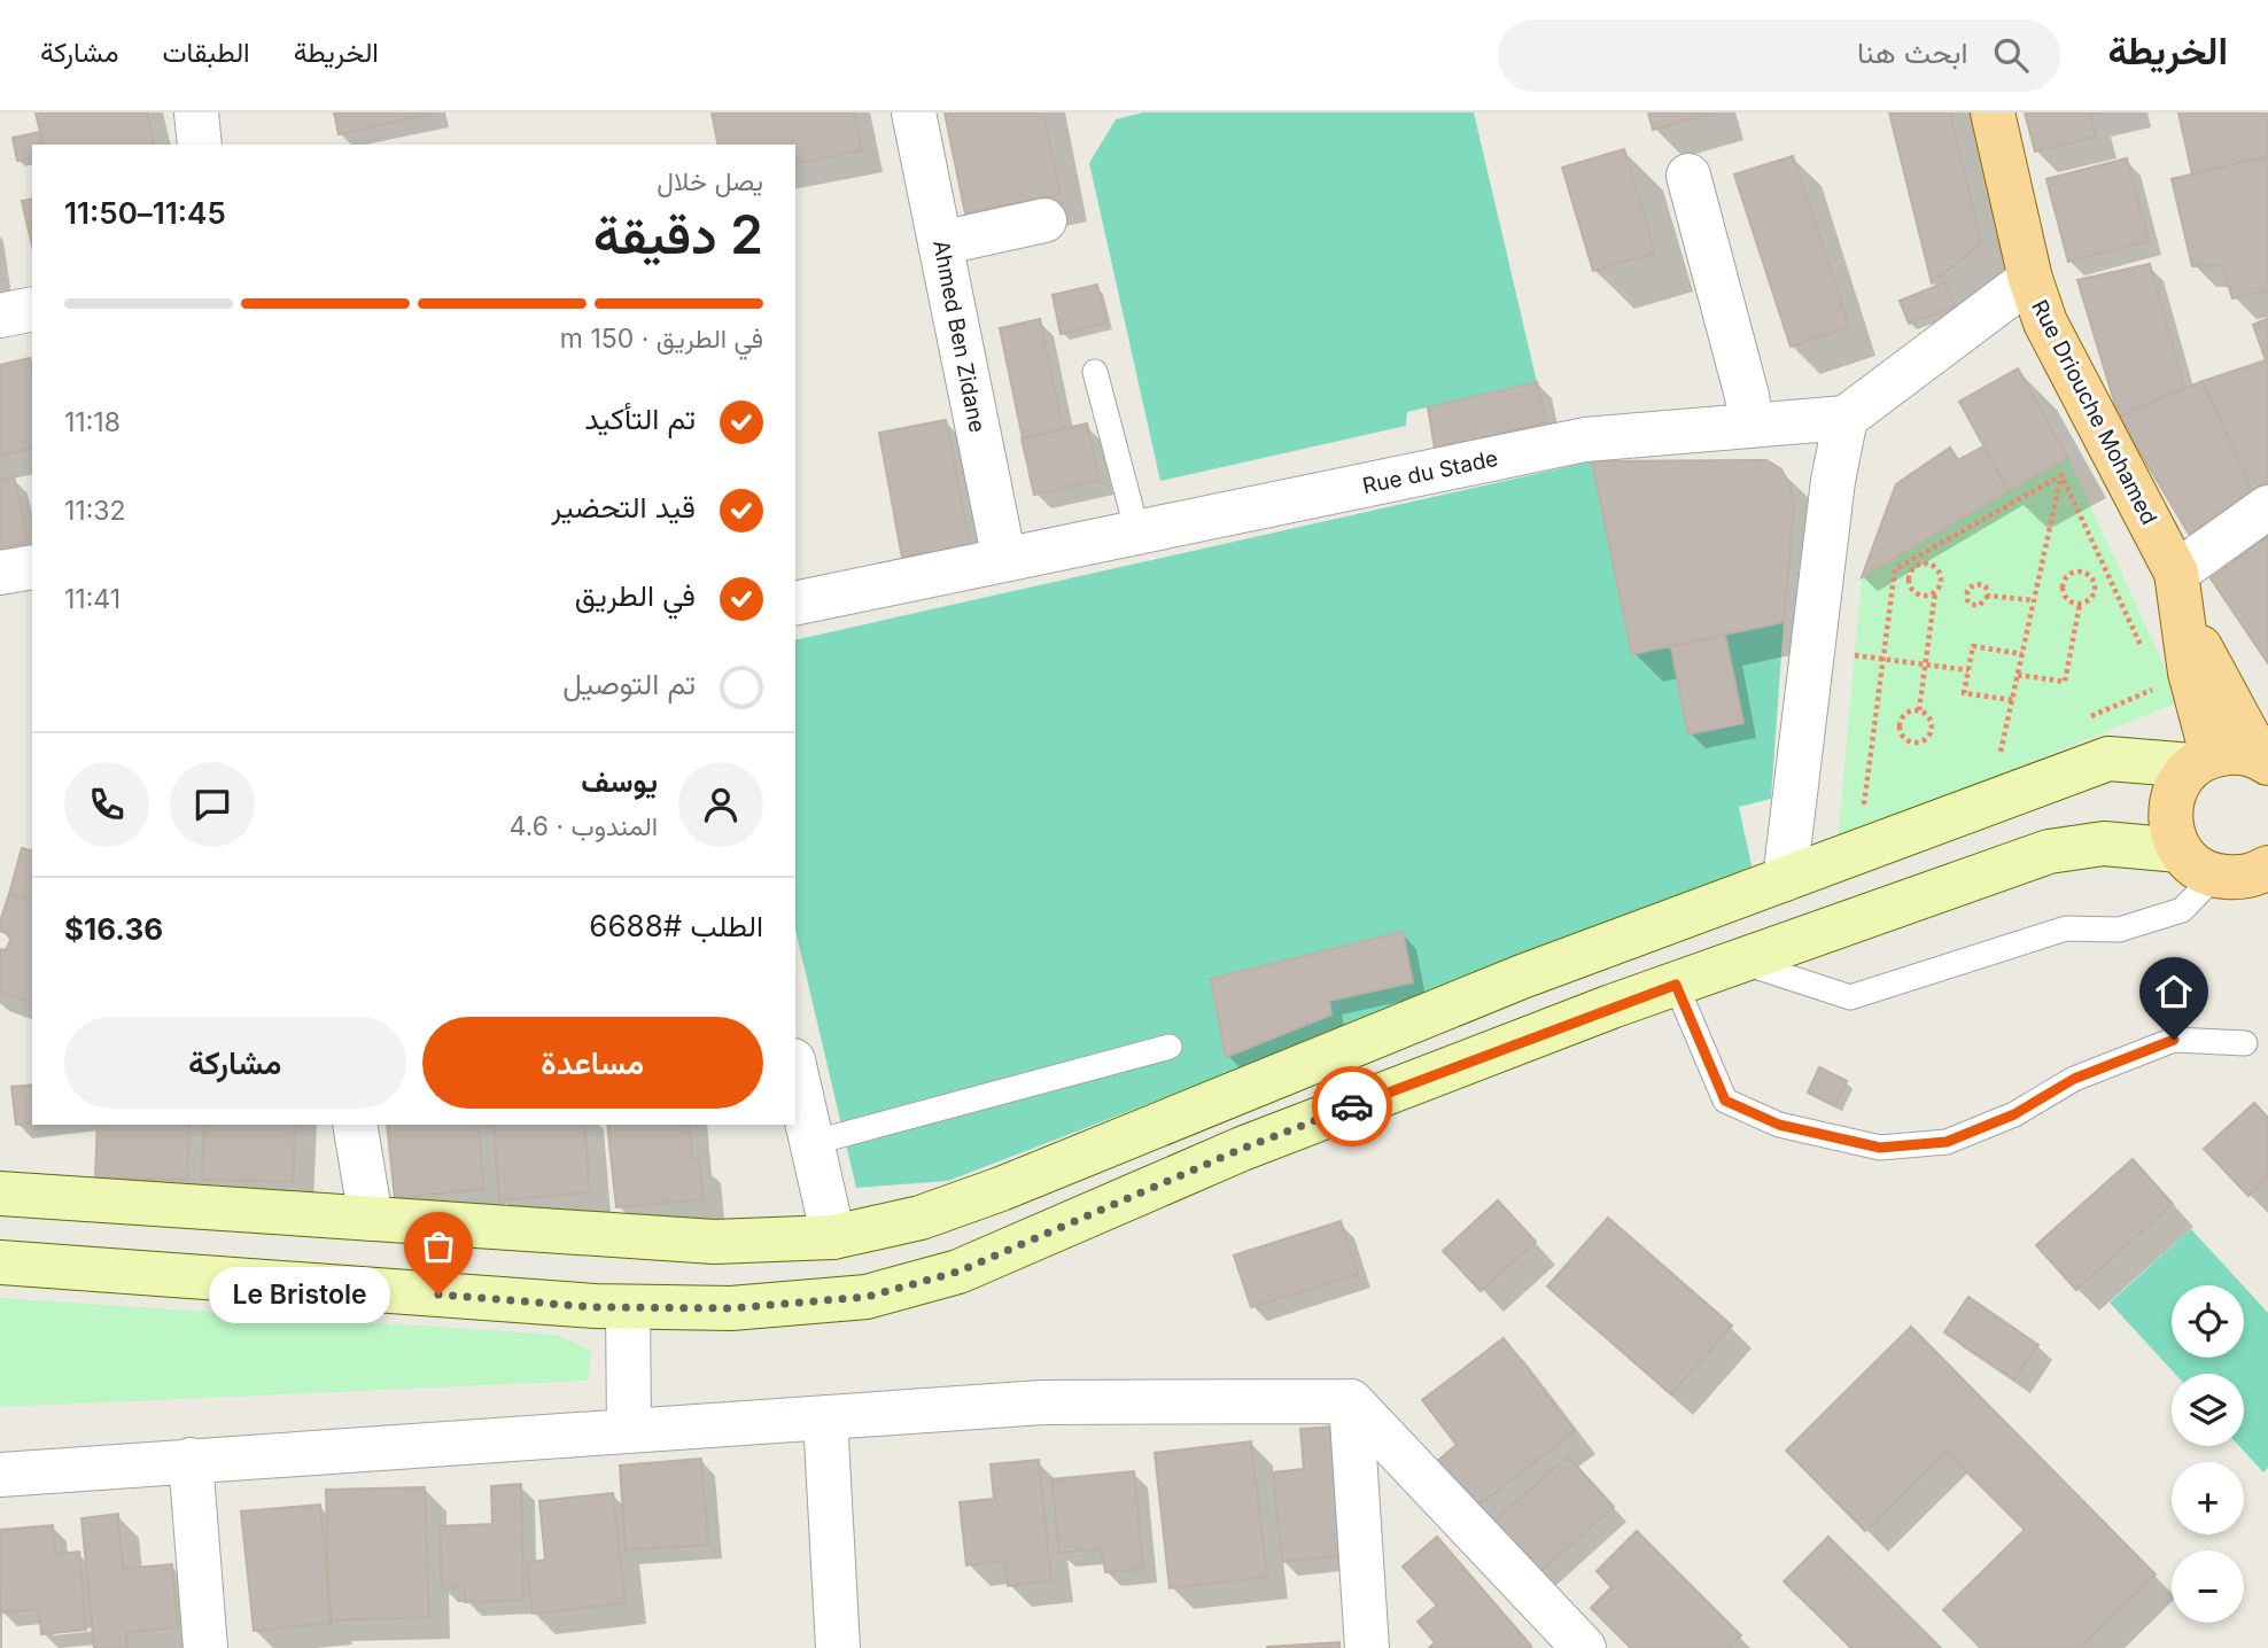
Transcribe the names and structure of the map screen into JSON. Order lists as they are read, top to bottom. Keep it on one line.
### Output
{"streets":{"main road":["Rue Driouche Mohamed"],"street":["Ahmed Ben Zidane","Rue du Stade"]},"crossings":[["Ahmed Ben Zidane","Rue du Stade"]],"places":["Le Bristole"],"page":{"header":"الخريطة","search":"ابحث هنا","nav":["الخريطة","الطبقات","مشاركة"],"heading":["2 دقيقة","يصل خلال","11:45–11:50"],"panel":["يوسف","المندوب · 4.6","الطلب #6688","$16.36"],"bar":"في الطريق · 150 m","list":[["تم التأكيد","11:18"],["قيد التحضير","11:32"],["في الطريق","11:41"],"تم التوصيل"],"buttons":["مساعدة","مشاركة"],"bubble":"Le Bristole","map_buttons":["+","−"]}}
